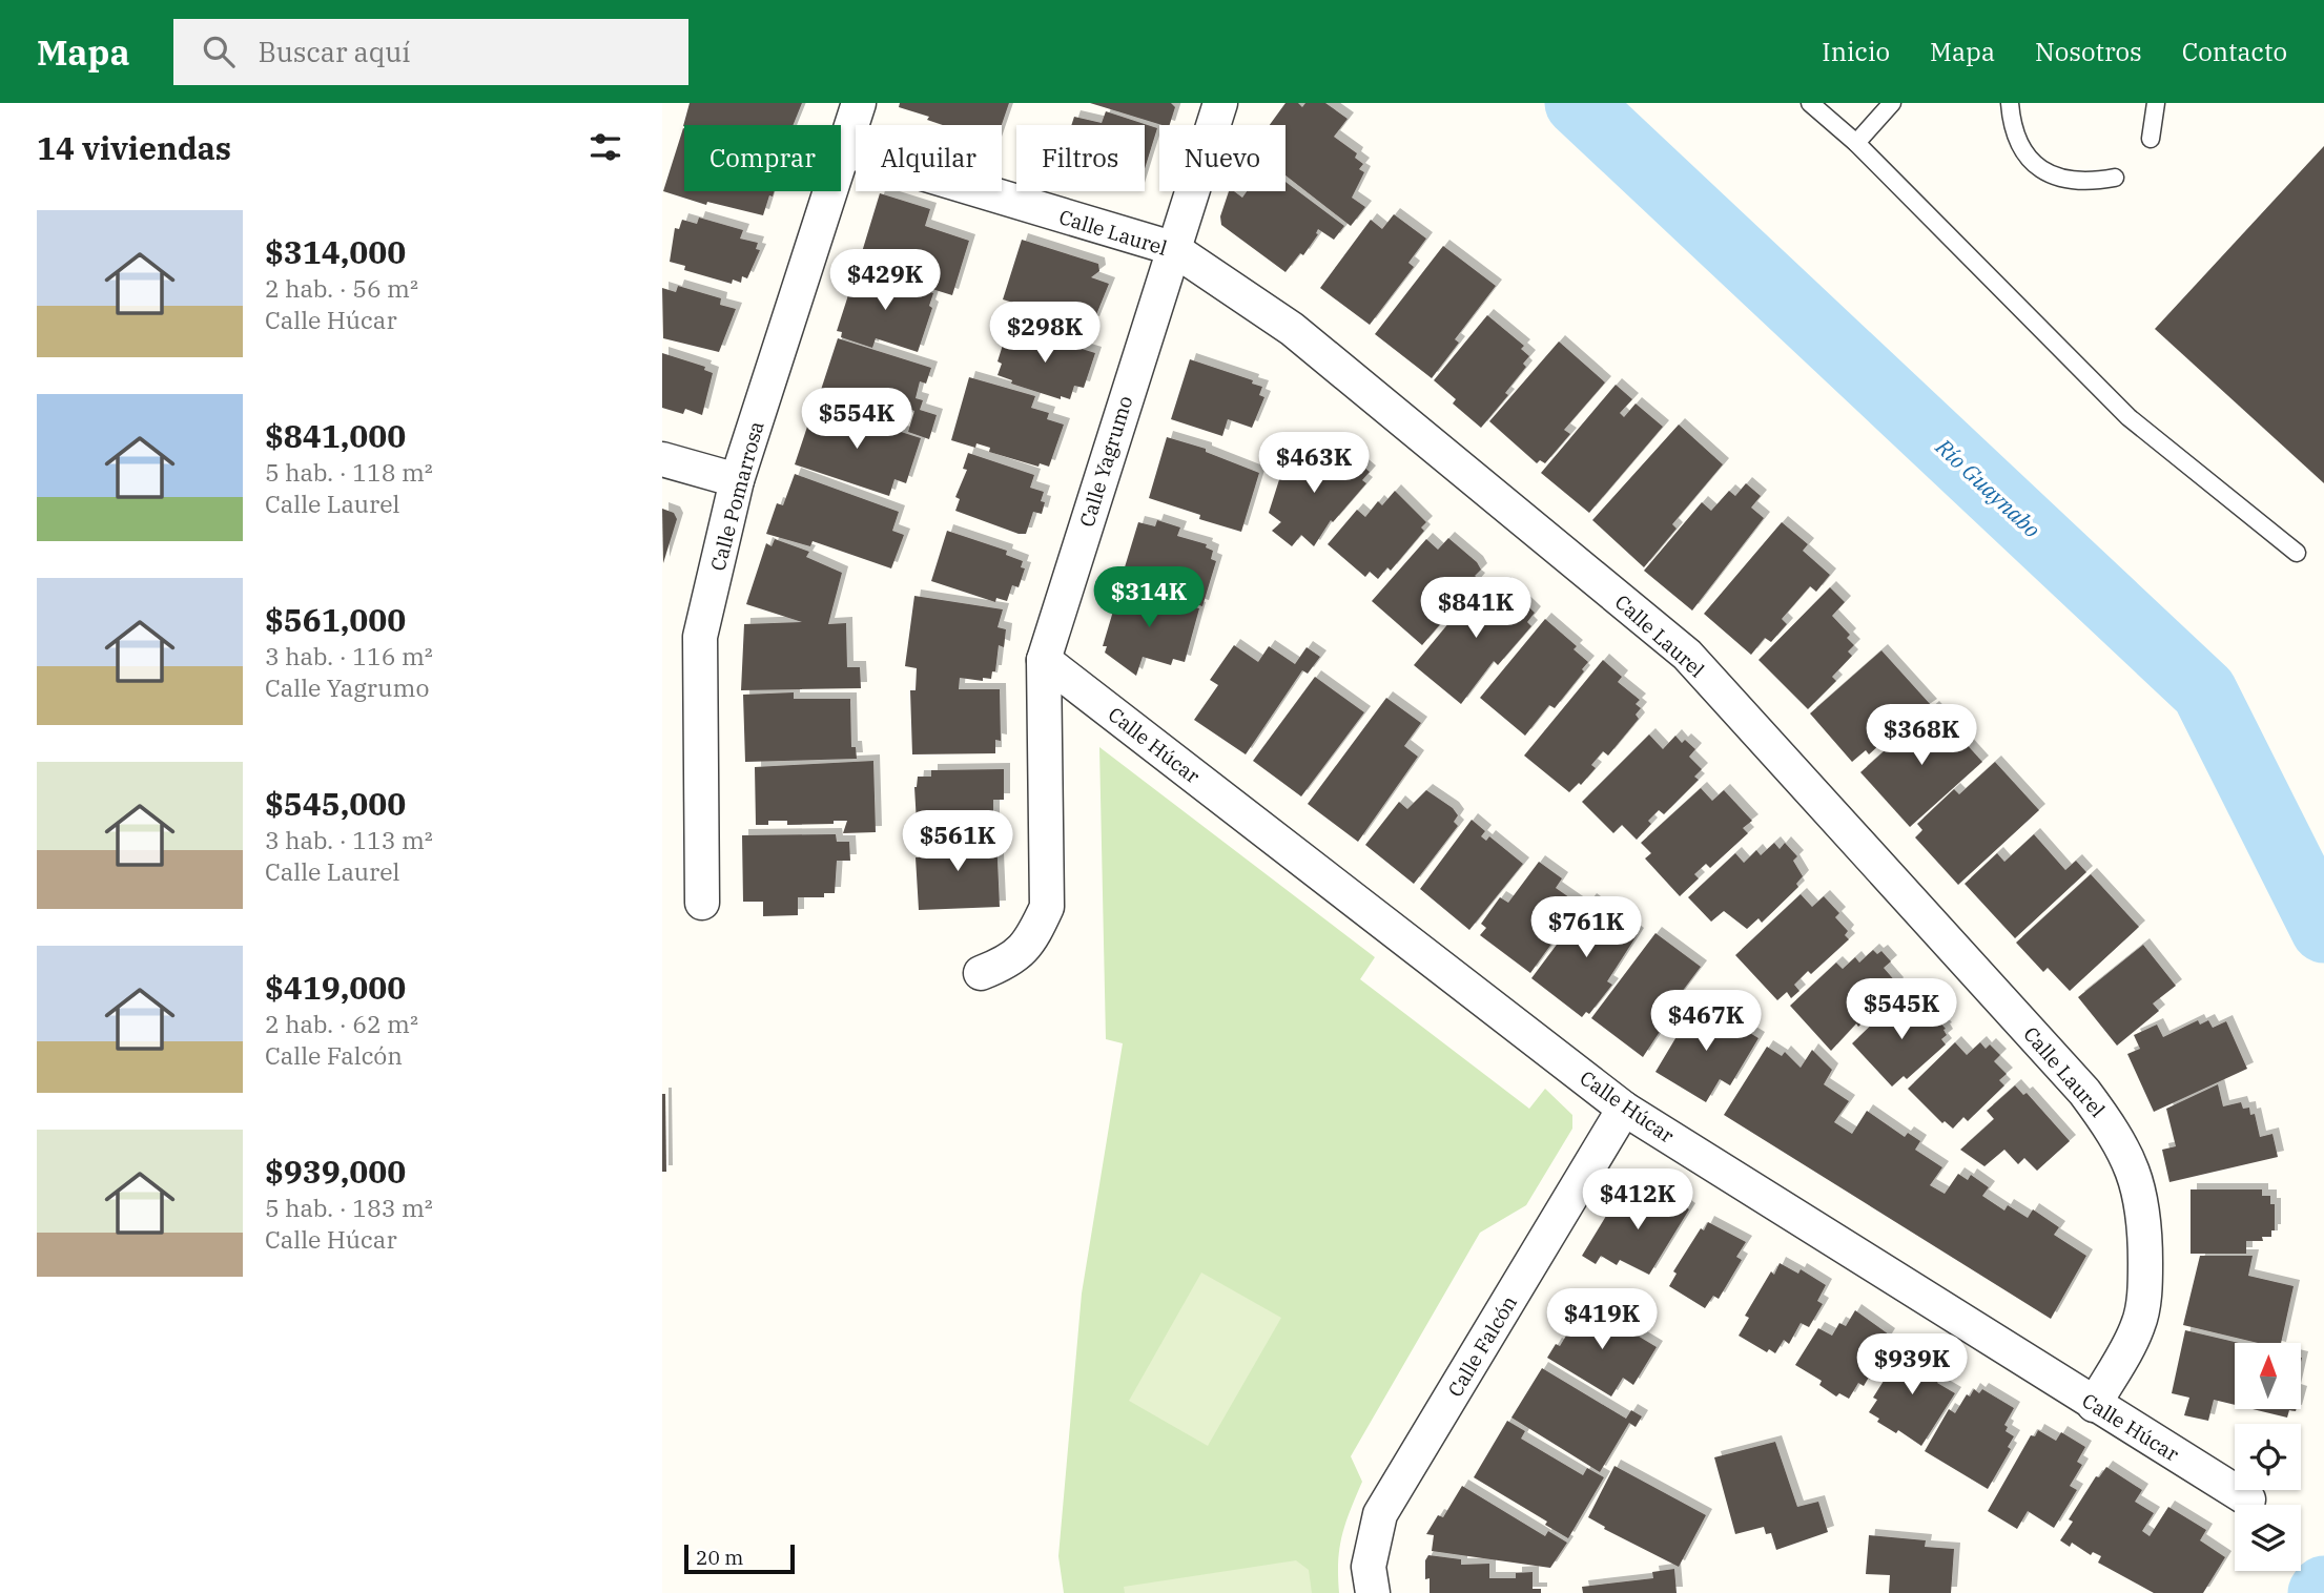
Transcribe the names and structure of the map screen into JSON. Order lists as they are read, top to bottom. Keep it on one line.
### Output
{"streets":{"street":["Calle Laurel","Calle Yagrumo","Calle Pomarrosa","Calle Húcar","Calle Falcón"]},"crossings":[["Calle Laurel","Calle Yagrumo"],["Calle Laurel","Calle Pomarrosa"],["Calle Laurel","Calle Húcar"],["Calle Yagrumo","Calle Húcar"],["Calle Húcar","Calle Falcón"]],"water":["Río Guaynabo"],"scale_bar":"20 m","north":"top","page":{"header":"Mapa","search":"Buscar aquí","nav":["Inicio","Mapa","Nosotros","Contacto"],"heading":"14 viviendas","chip":["Comprar","Alquilar","Filtros","Nuevo"],"list":[{"name":"$314,000","note":"2 hab. · 56 m² · Calle Húcar"},{"name":"$841,000","note":"5 hab. · 118 m² · Calle Laurel"},{"name":"$561,000","note":"3 hab. · 116 m² · Calle Yagrumo"},{"name":"$545,000","note":"3 hab. · 113 m² · Calle Laurel"},{"name":"$419,000","note":"2 hab. · 62 m² · Calle Falcón"},{"name":"$939,000","note":"5 hab. · 183 m² · Calle Húcar"}],"price":["$429K","$298K","$554K","$463K","$314K","$841K","$368K","$561K","$761K","$545K","$467K","$412K","$419K","$939K"],"scale":"20 m"}}
